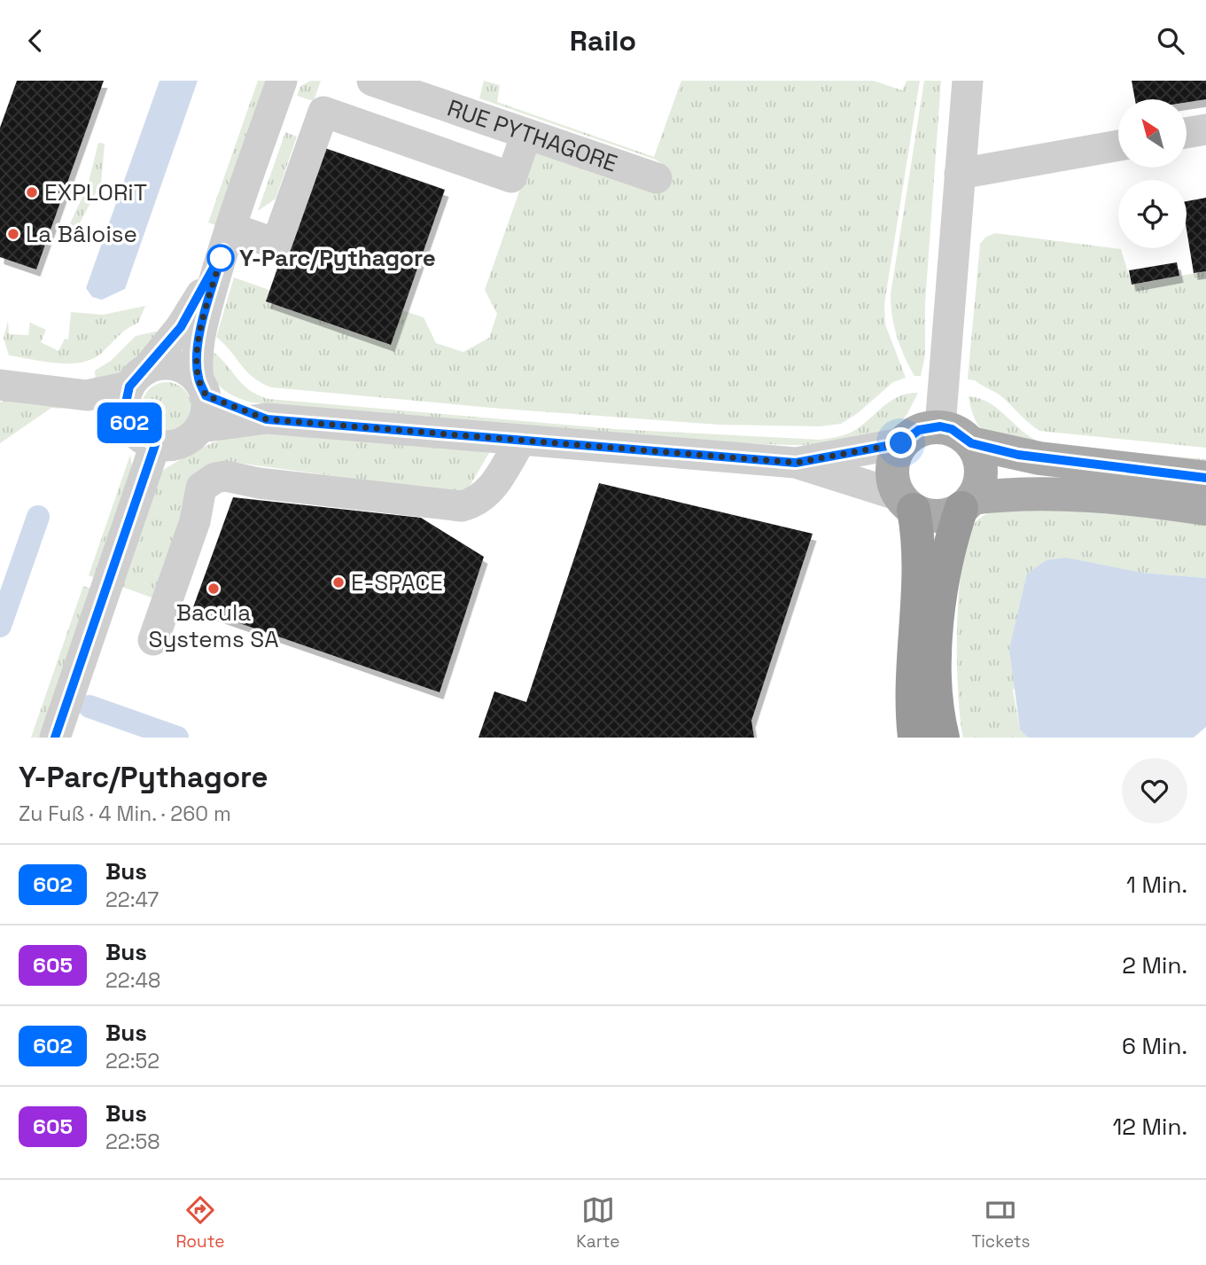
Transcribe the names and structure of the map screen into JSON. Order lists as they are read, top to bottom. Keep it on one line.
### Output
{"streets":{"street":["RUE PYTHAGORE"]},"places":["EXPLORiT","La Bâloise","Y-Parc/Pythagore","E-SPACE","Bacula Systems SA"],"lines":["bus line 602"],"north":"top left","page":{"header":"Railo","on_map":"602","heading":["Y-Parc/Pythagore","Zu Fuß · 4 Min. · 260 m"],"list":[{"mark":"602","name":"Bus","note":"22:47","value":"1 Min."},{"mark":"605","name":"Bus","note":"22:48","value":"2 Min."},{"mark":"602","name":"Bus","note":"22:52","value":"6 Min."},{"mark":"605","name":"Bus","note":"22:58","value":"12 Min."}],"tabs":["Route","Karte","Tickets"]}}
